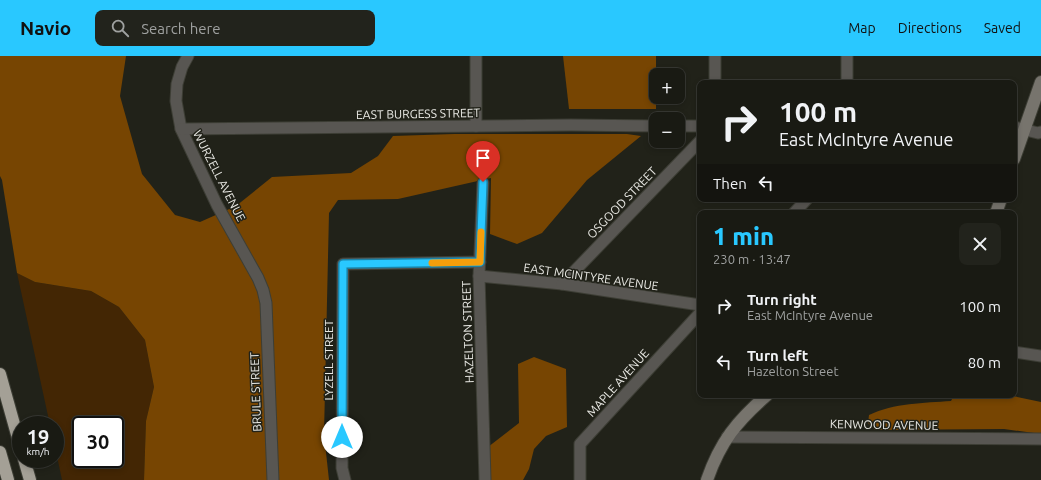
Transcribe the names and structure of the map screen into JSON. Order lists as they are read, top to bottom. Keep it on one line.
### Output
{"streets":{"street":["EAST BURGESS STREET","WURZELL AVENUE","OSGOOD STREET","EAST MCINTYRE AVENUE","HAZELTON STREET","LYZELL STREET","MAPLE AVENUE","BRULE STREET","KENWOOD AVENUE"]},"crossings":[["EAST BURGESS STREET","WURZELL AVENUE"],["WURZELL AVENUE","BRULE STREET"],["OSGOOD STREET","EAST MCINTYRE AVENUE"],["EAST MCINTYRE AVENUE","HAZELTON STREET"],["HAZELTON STREET","LYZELL STREET"]],"page":{"header":"Navio","search":"Search here","nav":["Map","Directions","Saved"],"map_buttons":["+","−"],"turn":["100 m","East McIntyre Avenue"],"then":"Then","heading":["1 min","230 m · 13:47"],"list":[{"name":"Turn right","note":"East McIntyre Avenue","value":"100 m"},{"name":"Turn left","note":"Hazelton Street","value":"80 m"}],"speed":"19 km/h","limit":"30"}}
